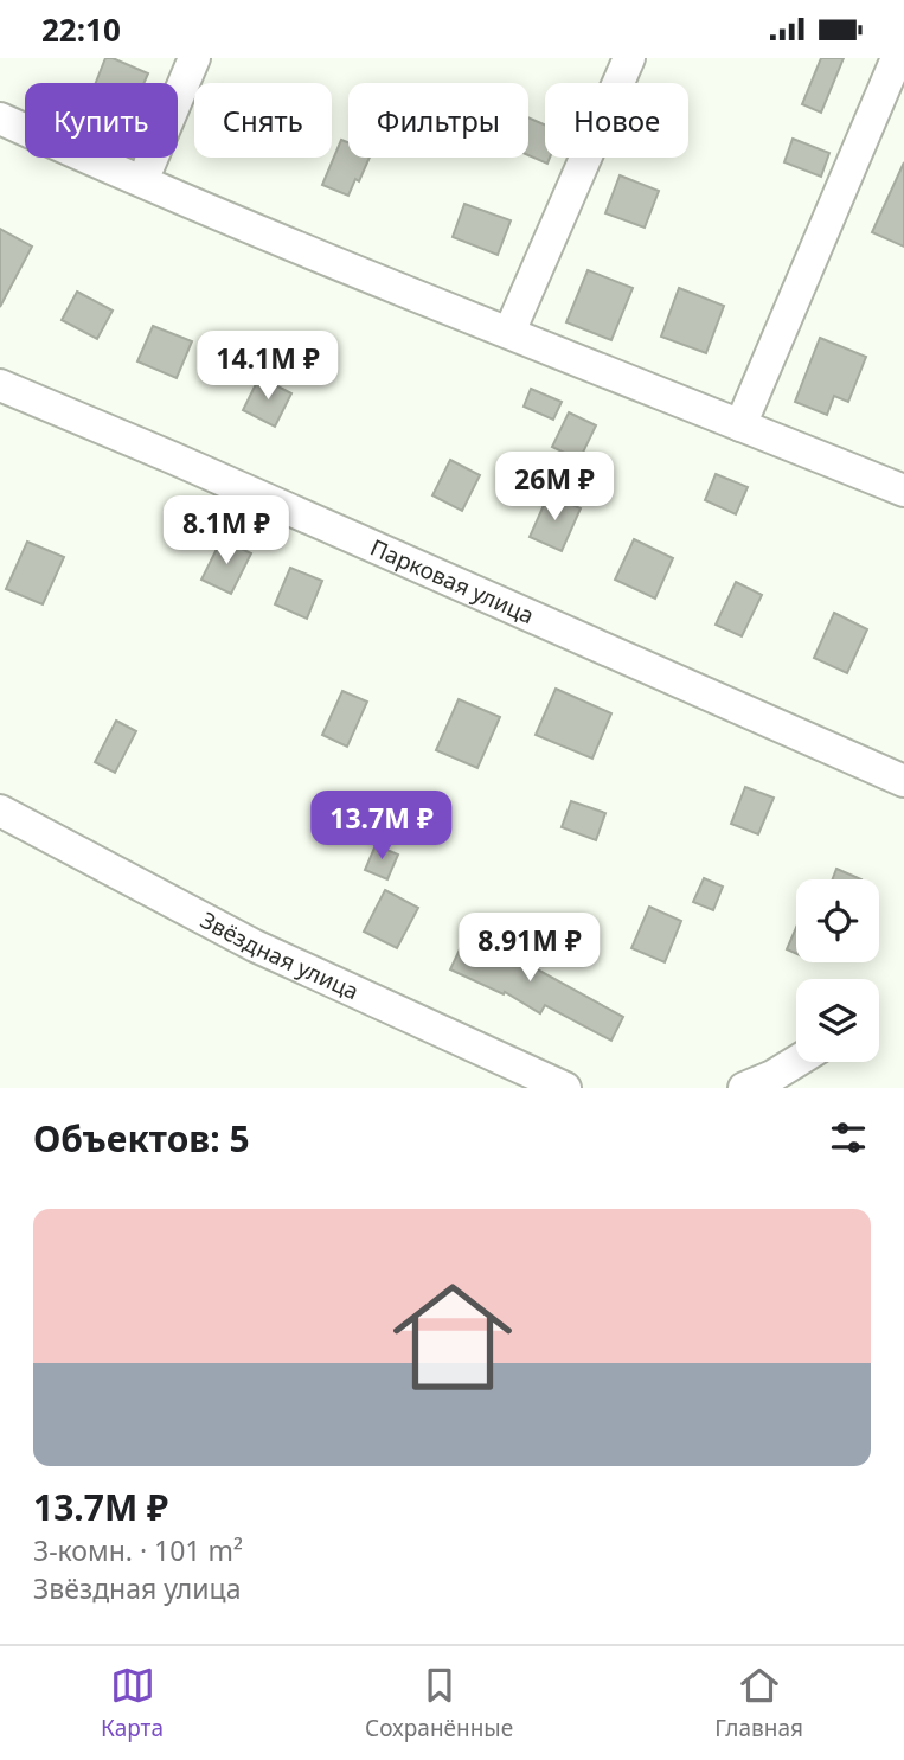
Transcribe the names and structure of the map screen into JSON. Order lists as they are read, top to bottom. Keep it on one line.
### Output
{"streets":{"street":["Парковая улица","Звёздная улица"]},"page":{"status":"22:10","chip":["Купить","Снять","Фильтры","Новое"],"price":["14.1M ₽","26M ₽","8.1M ₽","13.7M ₽","8.91M ₽"],"heading":"Объектов: 5","list":[{"name":"13.7M ₽","note":"3-комн. · 101 m² · Звёздная улица"}],"tabs":["Карта","Сохранённые","Главная"]}}
